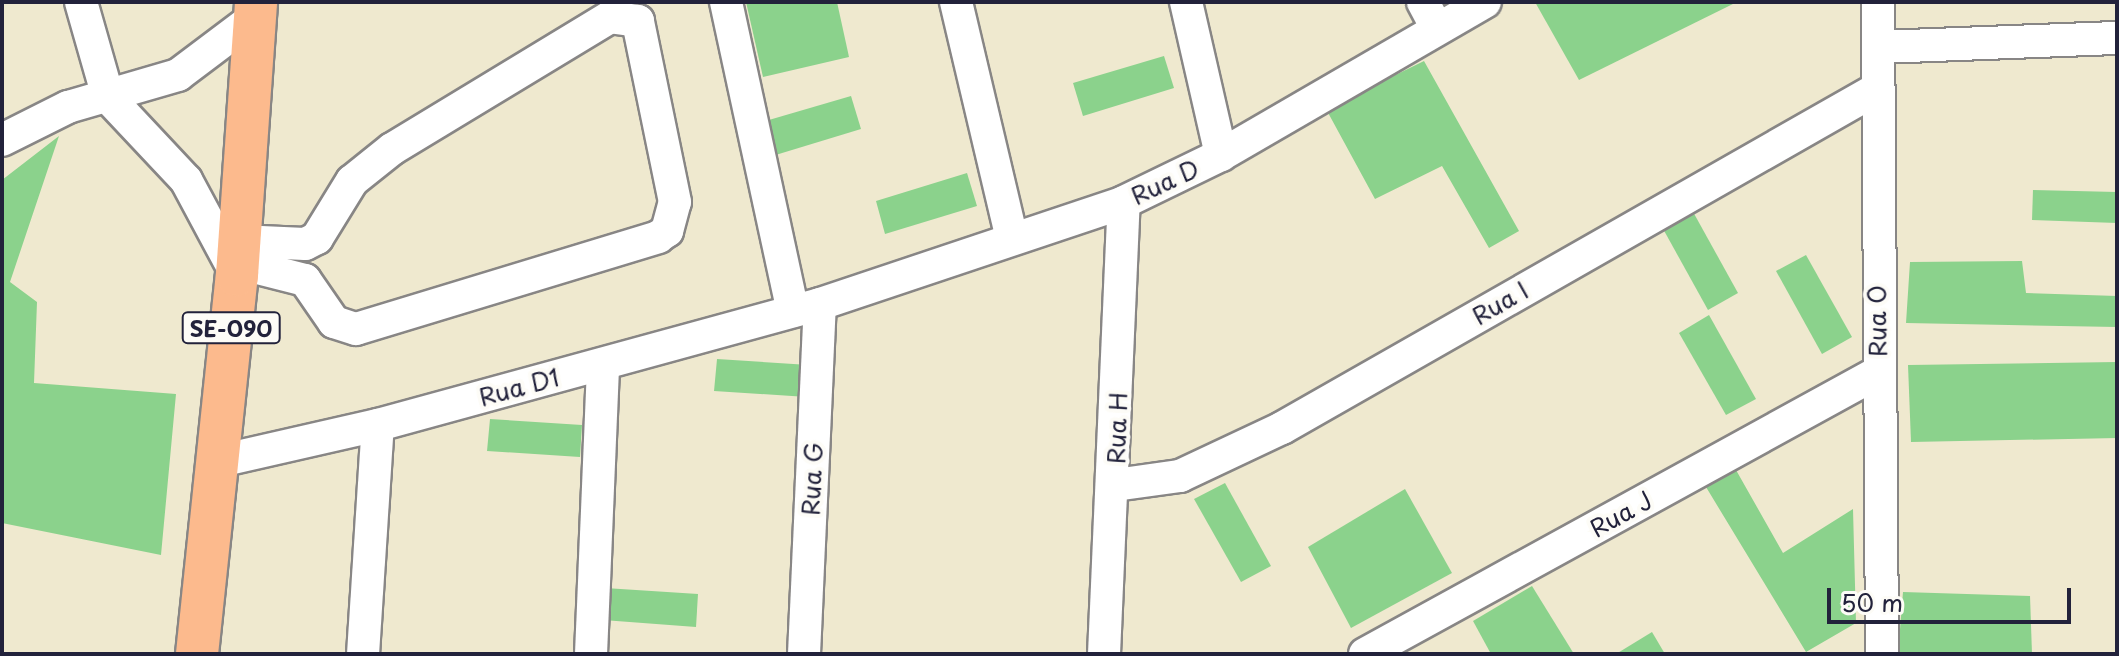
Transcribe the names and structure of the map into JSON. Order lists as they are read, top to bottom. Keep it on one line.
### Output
{"streets":{"main road":["SE-090"],"street":["Rua D","Rua I","Rua O","Rua D1","Rua H","Rua G","Rua J"]},"crossings":[["Rua D","Rua D1"],["Rua D","Rua H"],["Rua D","Rua G"],["Rua I","Rua O"],["Rua I","Rua H"],["Rua O","Rua J"],["SE-090","Rua D1"],["Rua D1","Rua G"]],"scale_bar":"50 m"}
